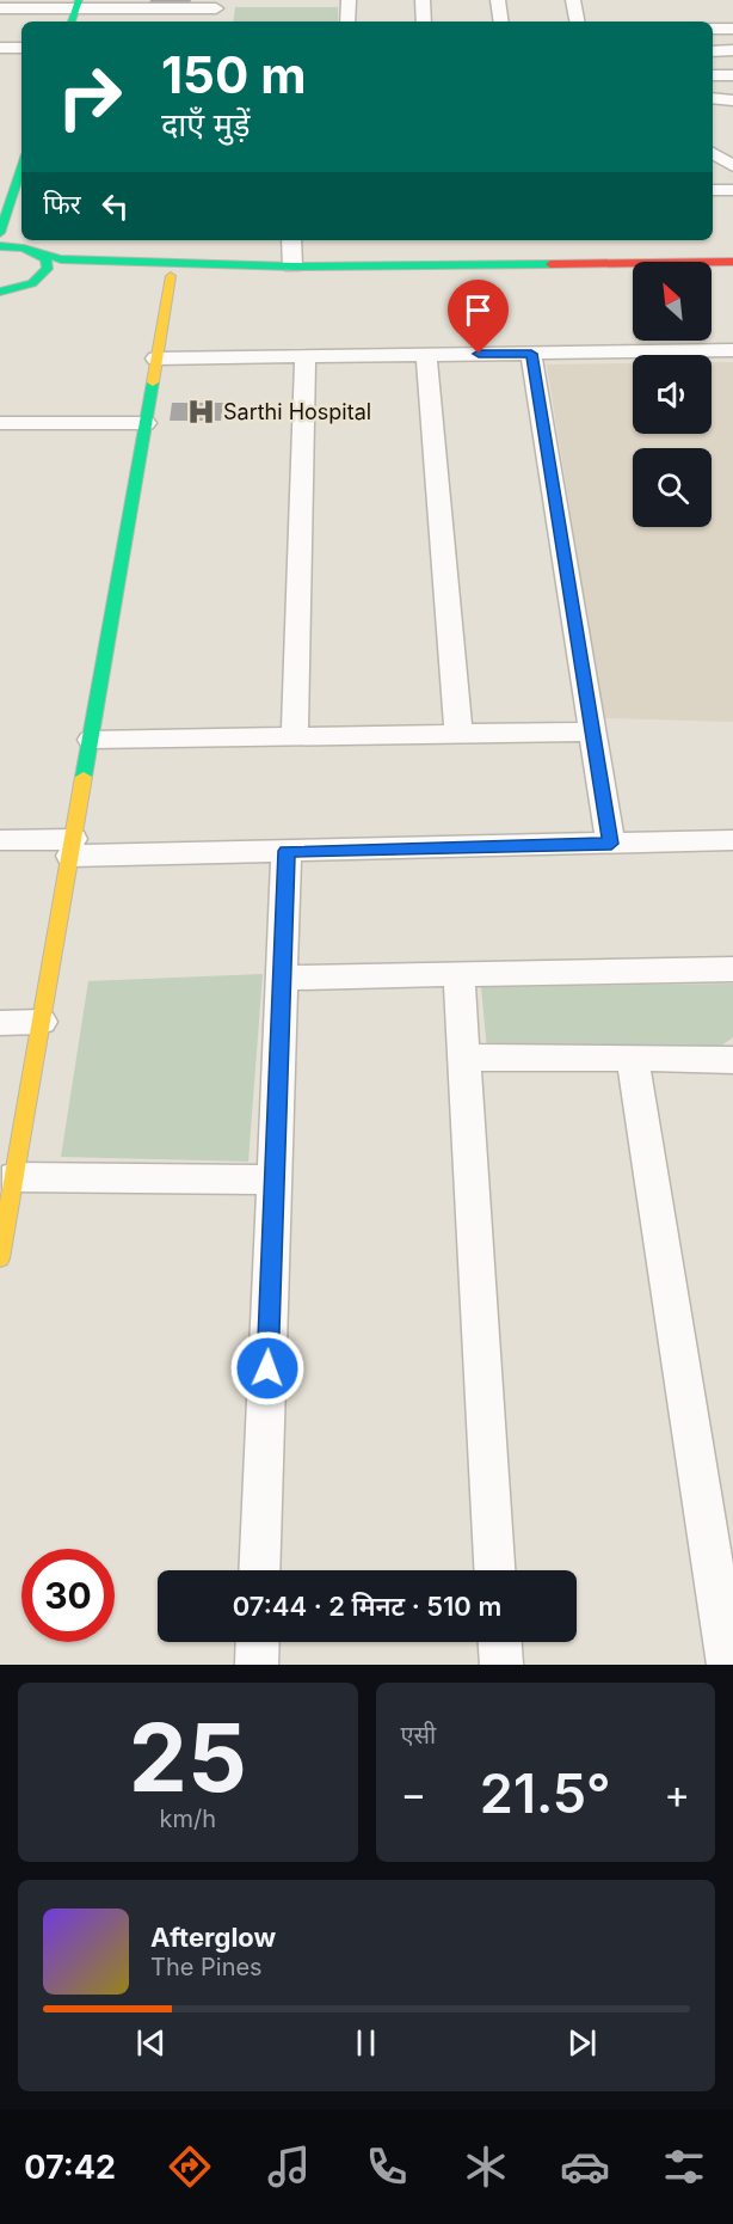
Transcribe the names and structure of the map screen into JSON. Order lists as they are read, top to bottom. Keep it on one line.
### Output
{"places":{"hospital":["Sarthi Hospital"]},"north":"top left","page":{"turn":["150 m","दाएँ मुड़ें"],"then":"फिर","limit":"30","trip":"07:44 · 2 मिनट · 510 m","tile":[["25","km/h"],"एसी"],"heat":["−","21.5°","+"],"song":["Afterglow","The Pines"],"tabs":"07:42"}}
